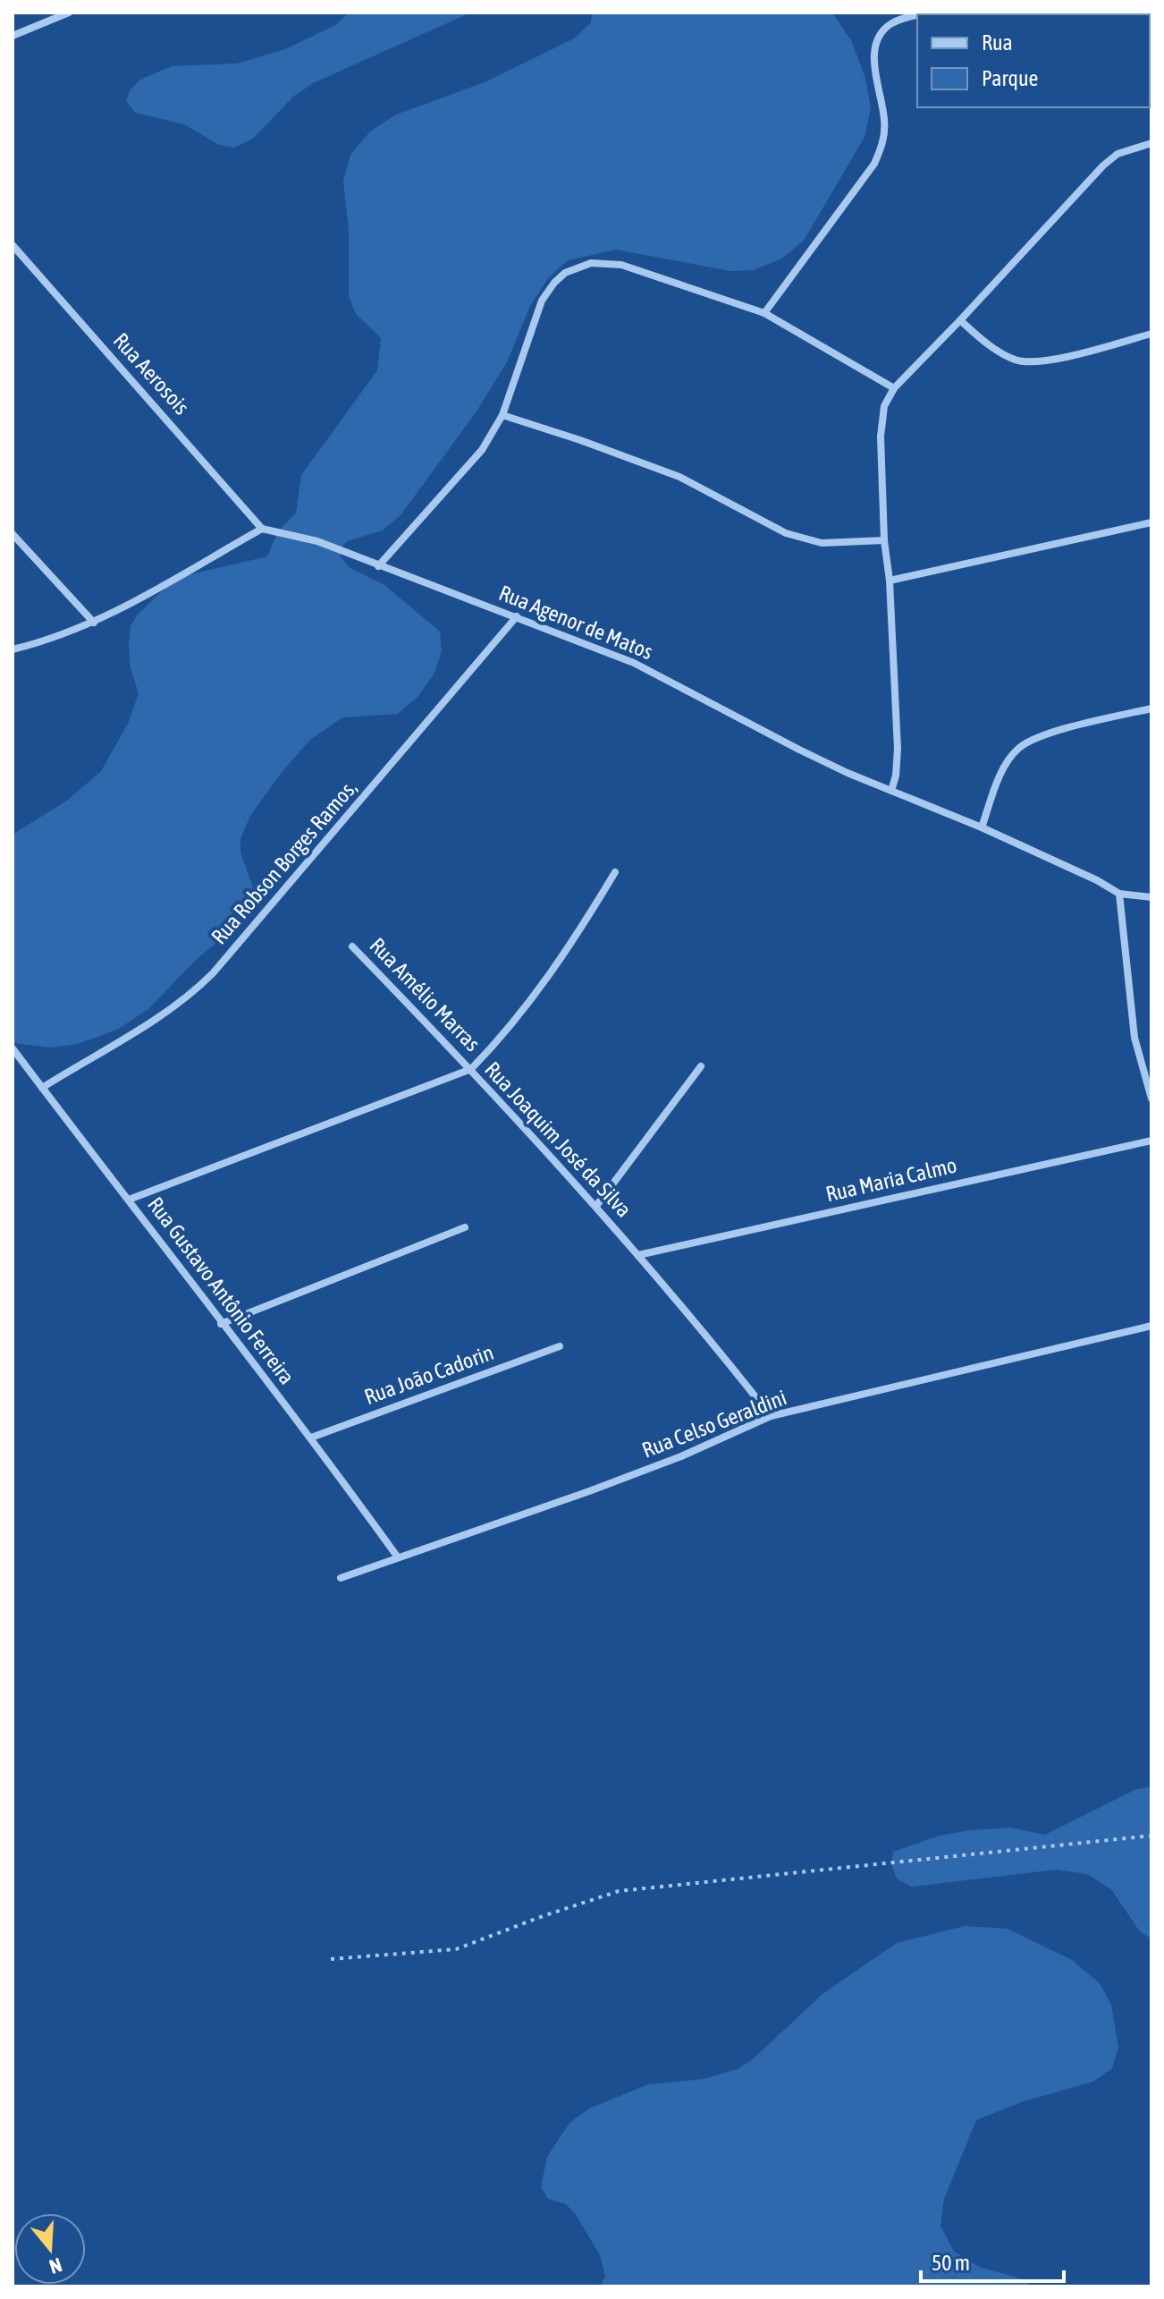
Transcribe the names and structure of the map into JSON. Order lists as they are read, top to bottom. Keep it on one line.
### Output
{"streets":{"street":["Rua Aerosois","Rua Agenor de Matos","Rua Robson Borges Ramos,","Rua Amélio Marras","Rua Joaquim José da Silva","Rua Maria Calmo","Rua Gustavo Antônio Ferreira","Rua João Cadorin","Rua Celso Geraldini"]},"crossings":[["Rua Aerosois","Rua Agenor de Matos"],["Rua Agenor de Matos","Rua Robson Borges Ramos,"],["Rua Robson Borges Ramos,","Rua Gustavo Antônio Ferreira"],["Rua Amélio Marras","Rua Joaquim José da Silva"],["Rua Joaquim José da Silva","Rua Maria Calmo"],["Rua Joaquim José da Silva","Rua Gustavo Antônio Ferreira"],["Rua Joaquim José da Silva","Rua Celso Geraldini"],["Rua Gustavo Antônio Ferreira","Rua João Cadorin"],["Rua Gustavo Antônio Ferreira","Rua Celso Geraldini"]],"legend":["Rua","Parque"],"scale_bar":"50 m","north":"bottom"}
